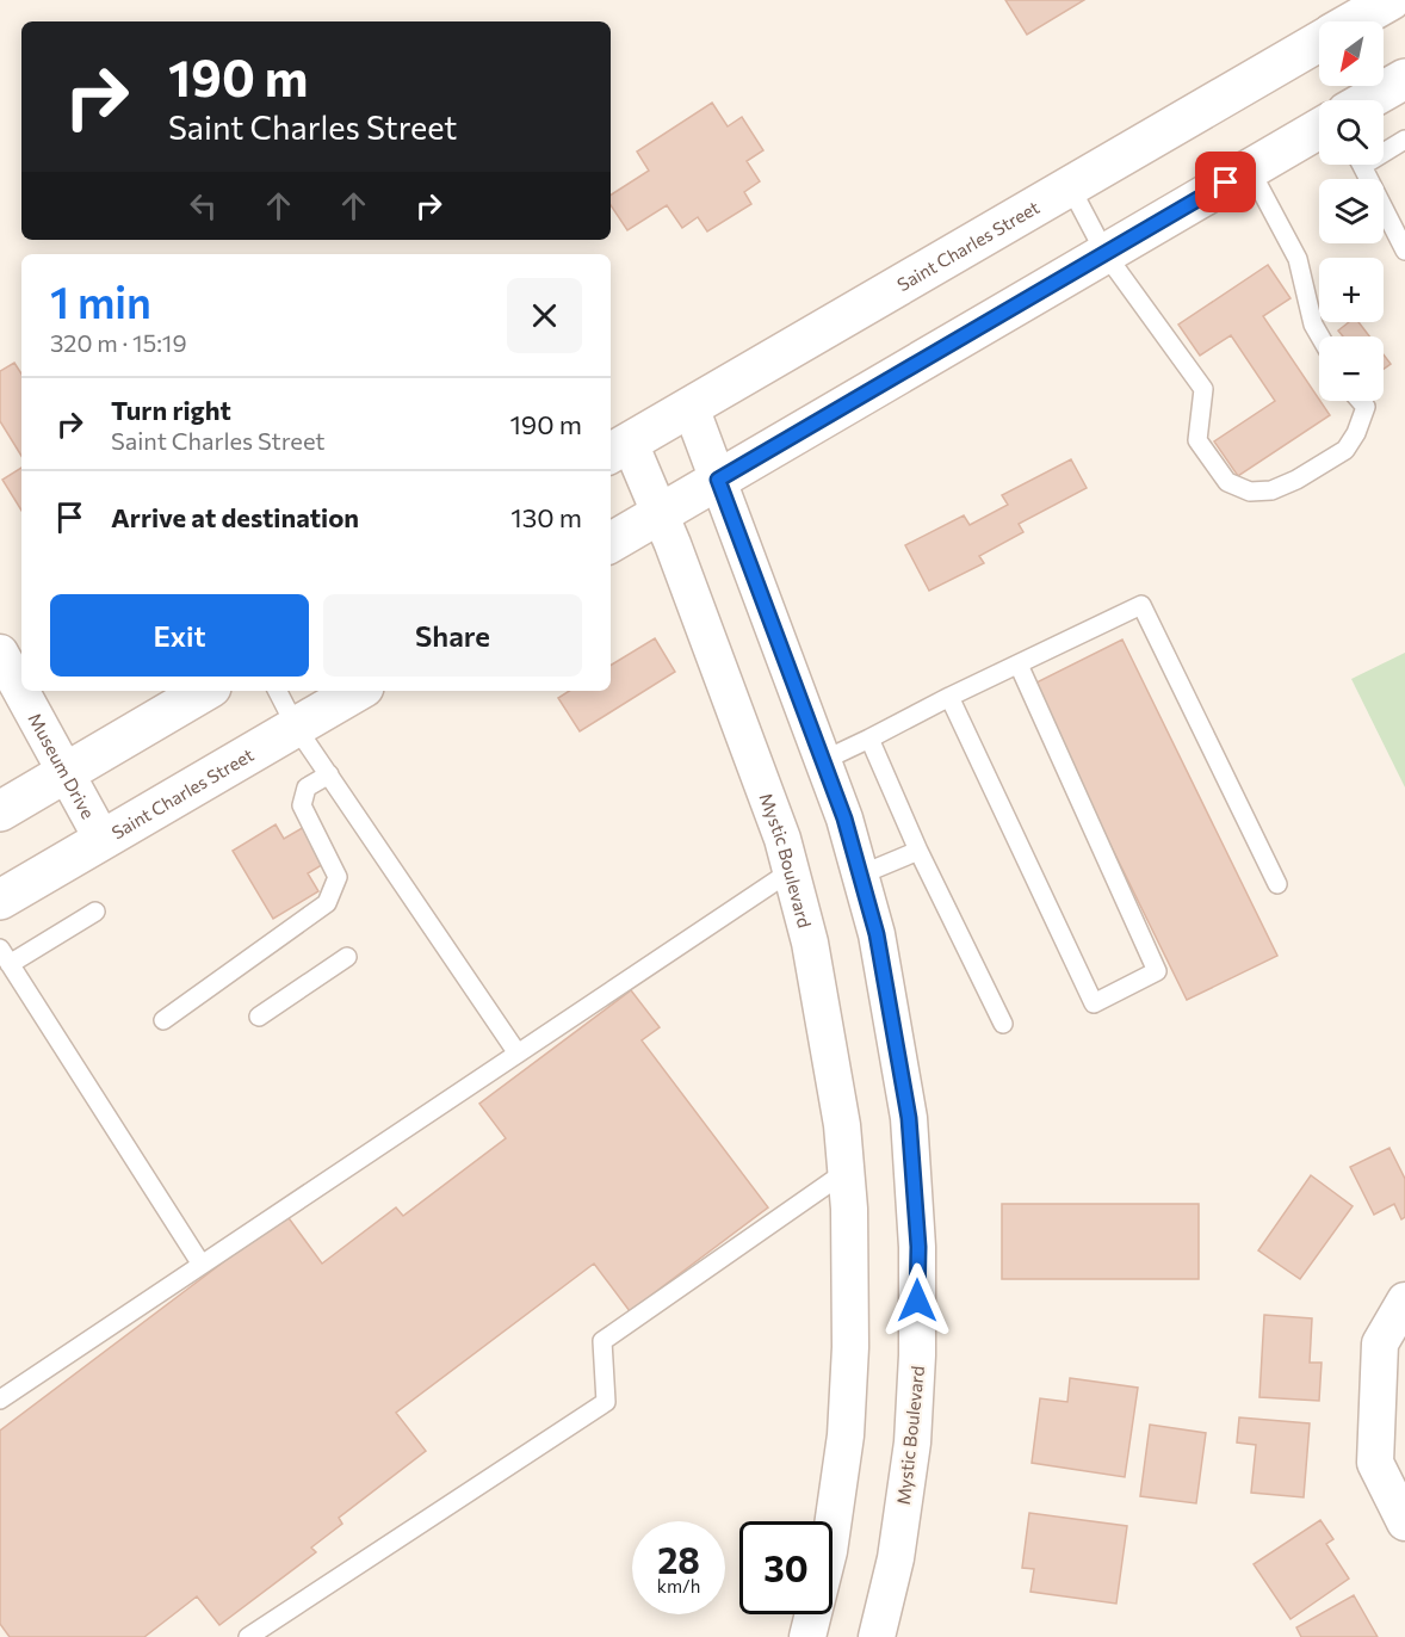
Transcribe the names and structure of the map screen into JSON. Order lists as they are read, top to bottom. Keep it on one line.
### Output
{"streets":{"street":["Saint Charles Street","Museum Drive","Mystic Boulevard"]},"crossings":[["Saint Charles Street","Museum Drive"],["Saint Charles Street","Mystic Boulevard"]],"north":"bottom left","page":{"map_buttons":["+","−"],"turn":["190 m","Saint Charles Street"],"heading":["1 min","320 m · 15:19"],"list":[{"name":"Turn right","note":"Saint Charles Street","value":"190 m"},{"name":"Arrive at destination","value":"130 m"}],"buttons":["Exit","Share"],"speed":"28 km/h","limit":"30"}}
